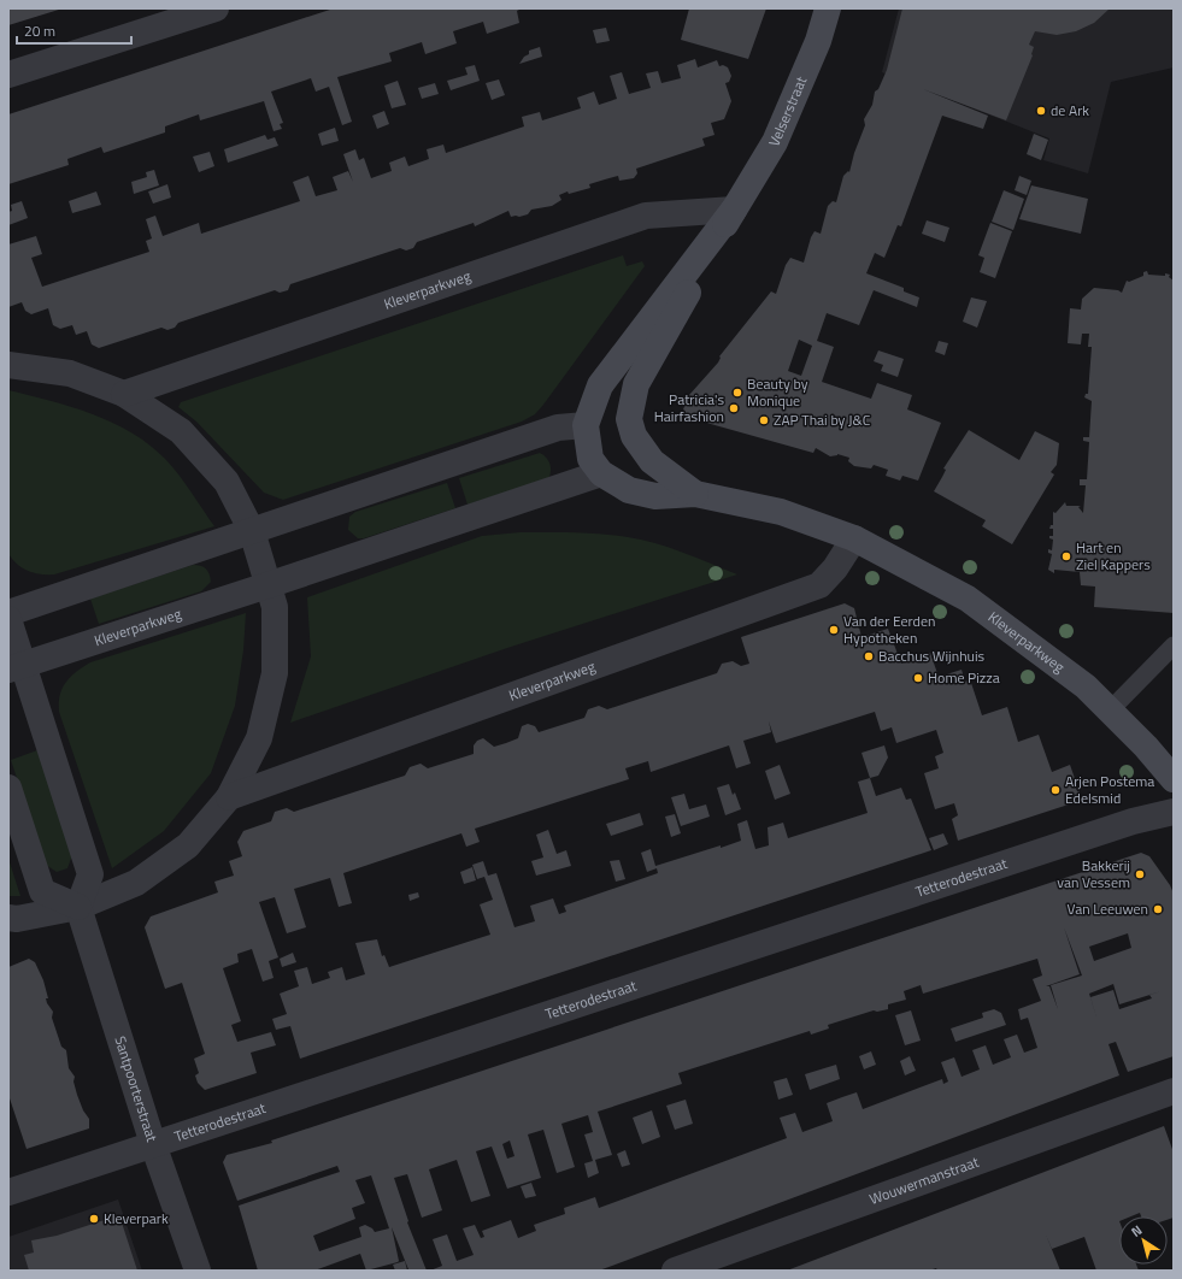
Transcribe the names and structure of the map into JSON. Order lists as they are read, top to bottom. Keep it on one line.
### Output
{"streets":{"street":["Velserstraat","Kleverparkweg","Tetterodestraat","Santpoorterstraat","Wouwermanstraat"]},"crossings":[["Velserstraat","Kleverparkweg"],["Kleverparkweg","Santpoorterstraat"],["Tetterodestraat","Santpoorterstraat"]],"places":["de Ark","Beauty by Monique","Patricia's Hairfashion","ZAP Thai by J&C","Hart en Ziel Kappers","Van der Eerden Hypotheken","Bacchus Wijnhuis","Home Pizza","Arjen Postema Edelsmid","Bakkerij van Vessem","Van Leeuwen","Kleverpark"],"scale_bar":"20 m","north":"top left"}
